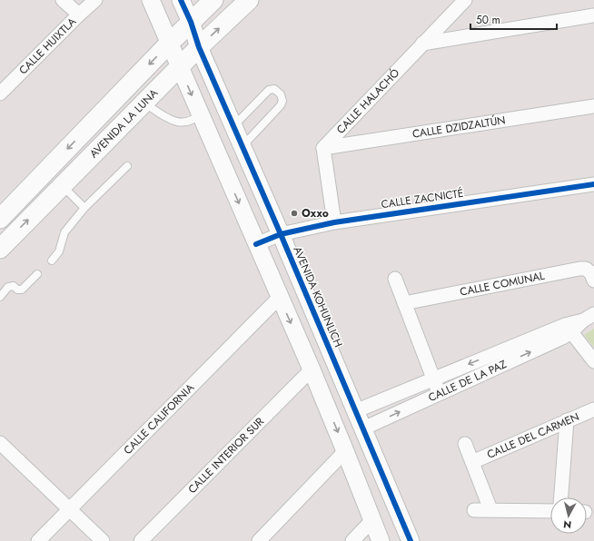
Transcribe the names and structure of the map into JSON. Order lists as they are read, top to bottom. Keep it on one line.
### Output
{"streets":{"main road":["AVENIDA LA LUNA"],"street":["CALLE HUIXTLA","CALLE HALACHÓ","CALLE DZIDZALTÚN","CALLE ZACNICTÉ","CALLE COMUNAL","AVENIDA KOHUNLICH","CALLE DE LA PAZ","CALLE CALIFORNIA","CALLE DEL CARMEN","CALLE INTERIOR SUR"]},"crossings":[["CALLE HALACHÓ","CALLE DZIDZALTÚN"],["AVENIDA LA LUNA","AVENIDA KOHUNLICH"],["CALLE ZACNICTÉ","AVENIDA KOHUNLICH"],["AVENIDA KOHUNLICH","CALLE DE LA PAZ"]],"places":["Oxxo"],"scale_bar":"50 m","north":"bottom"}
